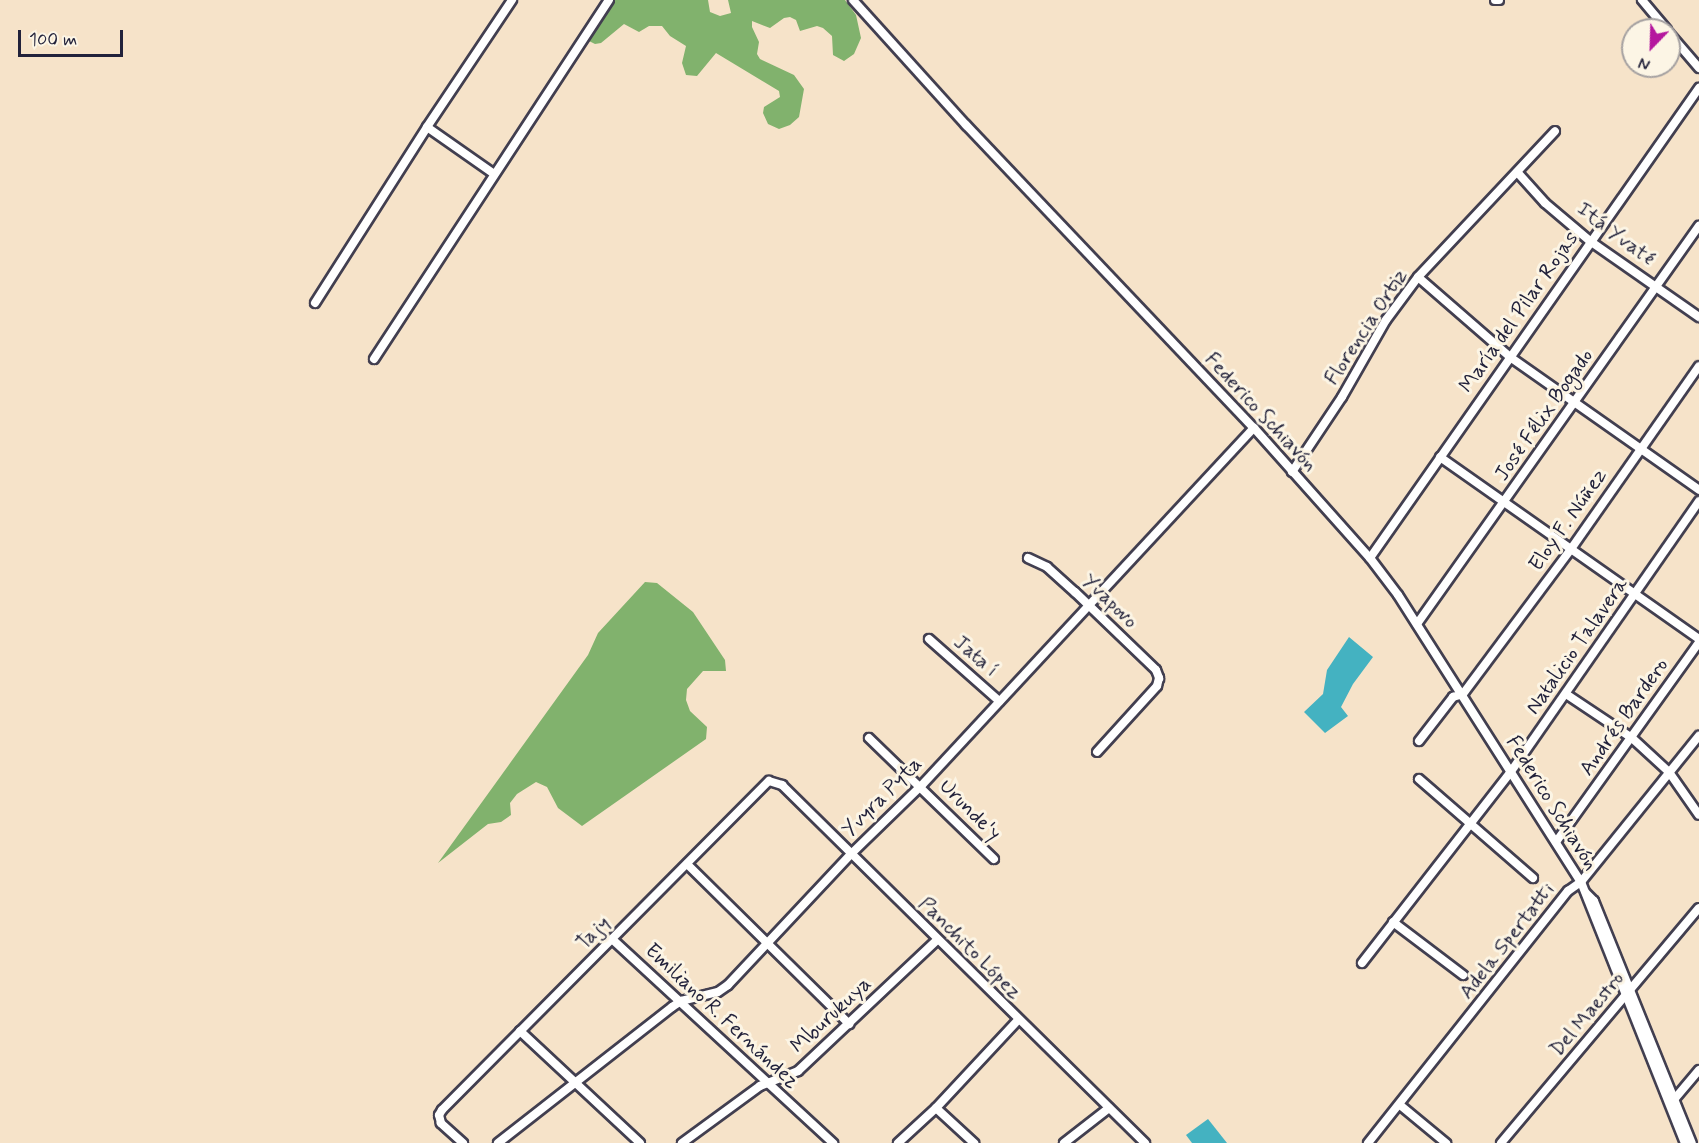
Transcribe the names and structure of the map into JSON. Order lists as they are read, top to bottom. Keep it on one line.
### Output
{"streets":{"street":["Itá Yvaté","María del Pilar Rojas","Florencia Ortiz","Federico Schiavón","José Félix Bogado","Eloy F. Núñez","Yvapovo","Natalicio Talavera","Jata í","Andrés Bardero","Yvyra Pyta","Urunde'y","Tajy","Adela Spertatti","Panchito López","Del Maestro","Mburukuya","Emiliano R. Fernández"]},"crossings":[["Itá Yvaté","María del Pilar Rojas"],["Itá Yvaté","Florencia Ortiz"],["Itá Yvaté","José Félix Bogado"],["María del Pilar Rojas","Federico Schiavón"],["Florencia Ortiz","Federico Schiavón"],["Federico Schiavón","José Félix Bogado"],["Federico Schiavón","Eloy F. Núñez"],["Federico Schiavón","Natalicio Talavera"],["Federico Schiavón","Andrés Bardero"],["Federico Schiavón","Yvyra Pyta"],["Federico Schiavón","Adela Spertatti"],["Federico Schiavón","Del Maestro"],["Yvapovo","Yvyra Pyta"],["Jata í","Yvyra Pyta"],["Yvyra Pyta","Urunde'y"],["Yvyra Pyta","Panchito López"],["Yvyra Pyta","Emiliano R. Fernández"],["Tajy","Panchito López"],["Tajy","Emiliano R. Fernández"],["Panchito López","Mburukuya"],["Mburukuya","Emiliano R. Fernández"]],"scale_bar":"100 m","north":"bottom left"}
